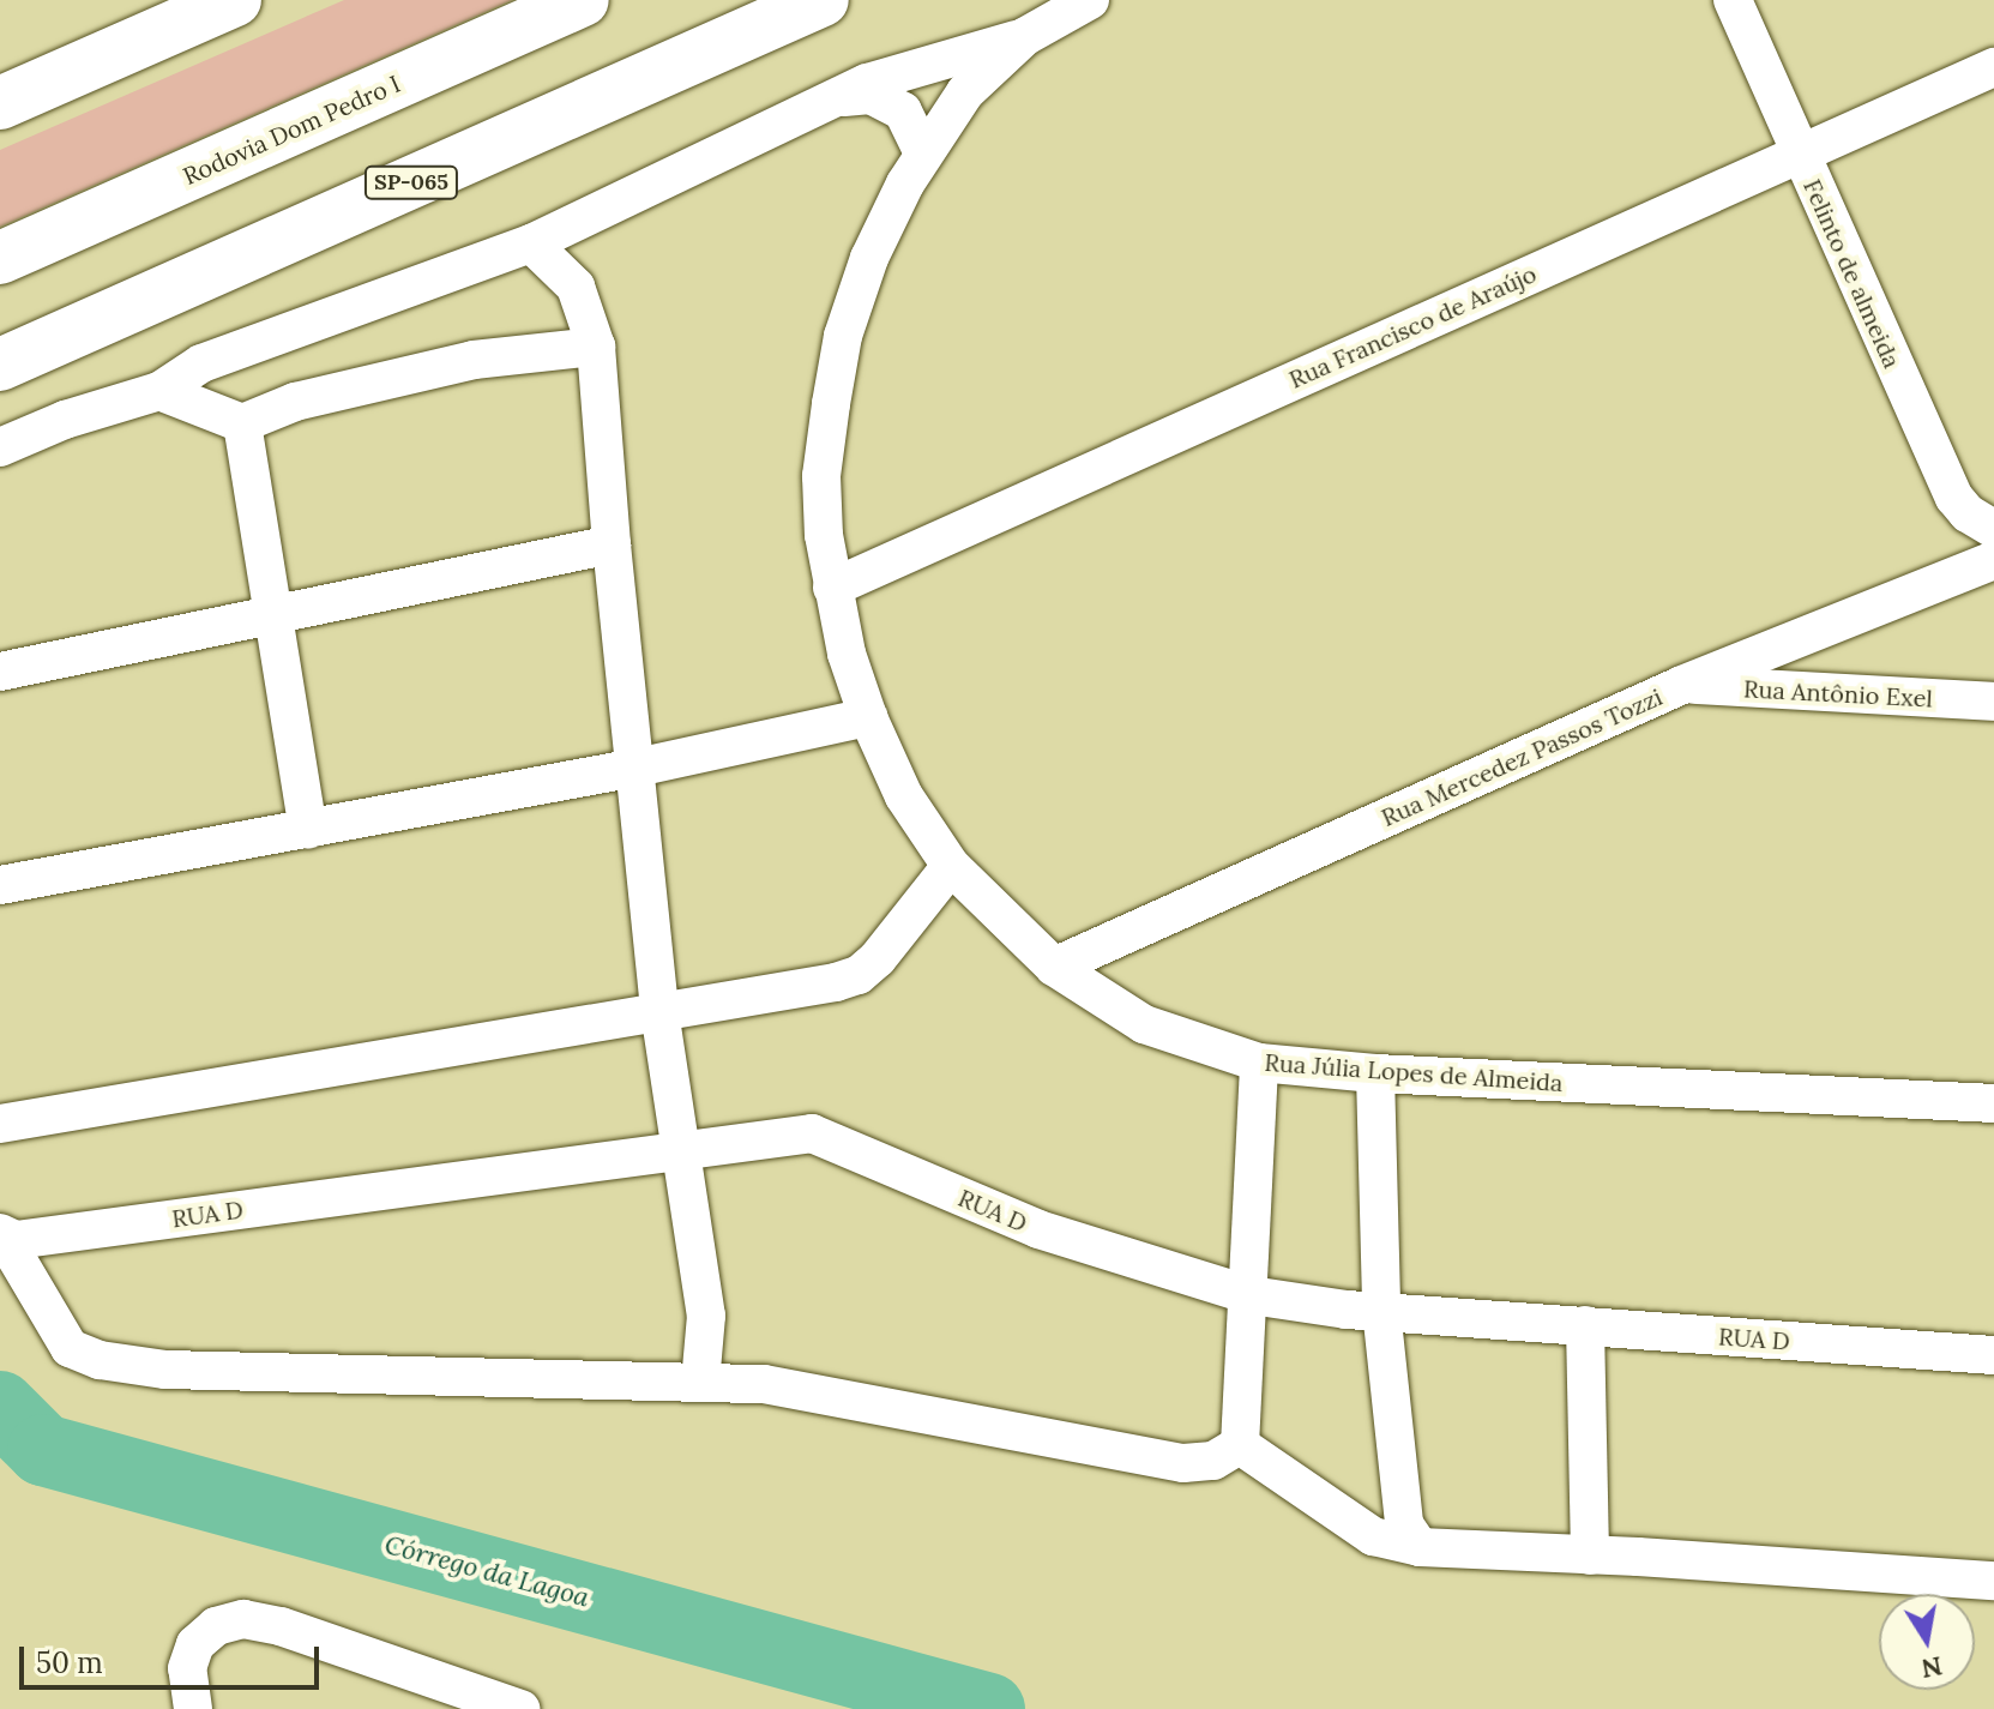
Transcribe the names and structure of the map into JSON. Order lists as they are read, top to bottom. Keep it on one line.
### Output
{"streets":{"highway":["Rodovia Dom Pedro I","SP-065"],"street":["Felinto de almeida","Rua Francisco de Araújo","Rua Antônio Exel","Rua Mercedez Passos Tozzi","Rua Júlia Lopes de Almeida","RUA D"]},"crossings":[["Felinto de almeida","Rua Francisco de Araújo"],["Rua Francisco de Araújo","Rua Júlia Lopes de Almeida"],["Rua Antônio Exel","Rua Mercedez Passos Tozzi"],["Rua Mercedez Passos Tozzi","Rua Júlia Lopes de Almeida"]],"water":["Córrego da Lagoa"],"scale_bar":"50 m","north":"bottom"}
